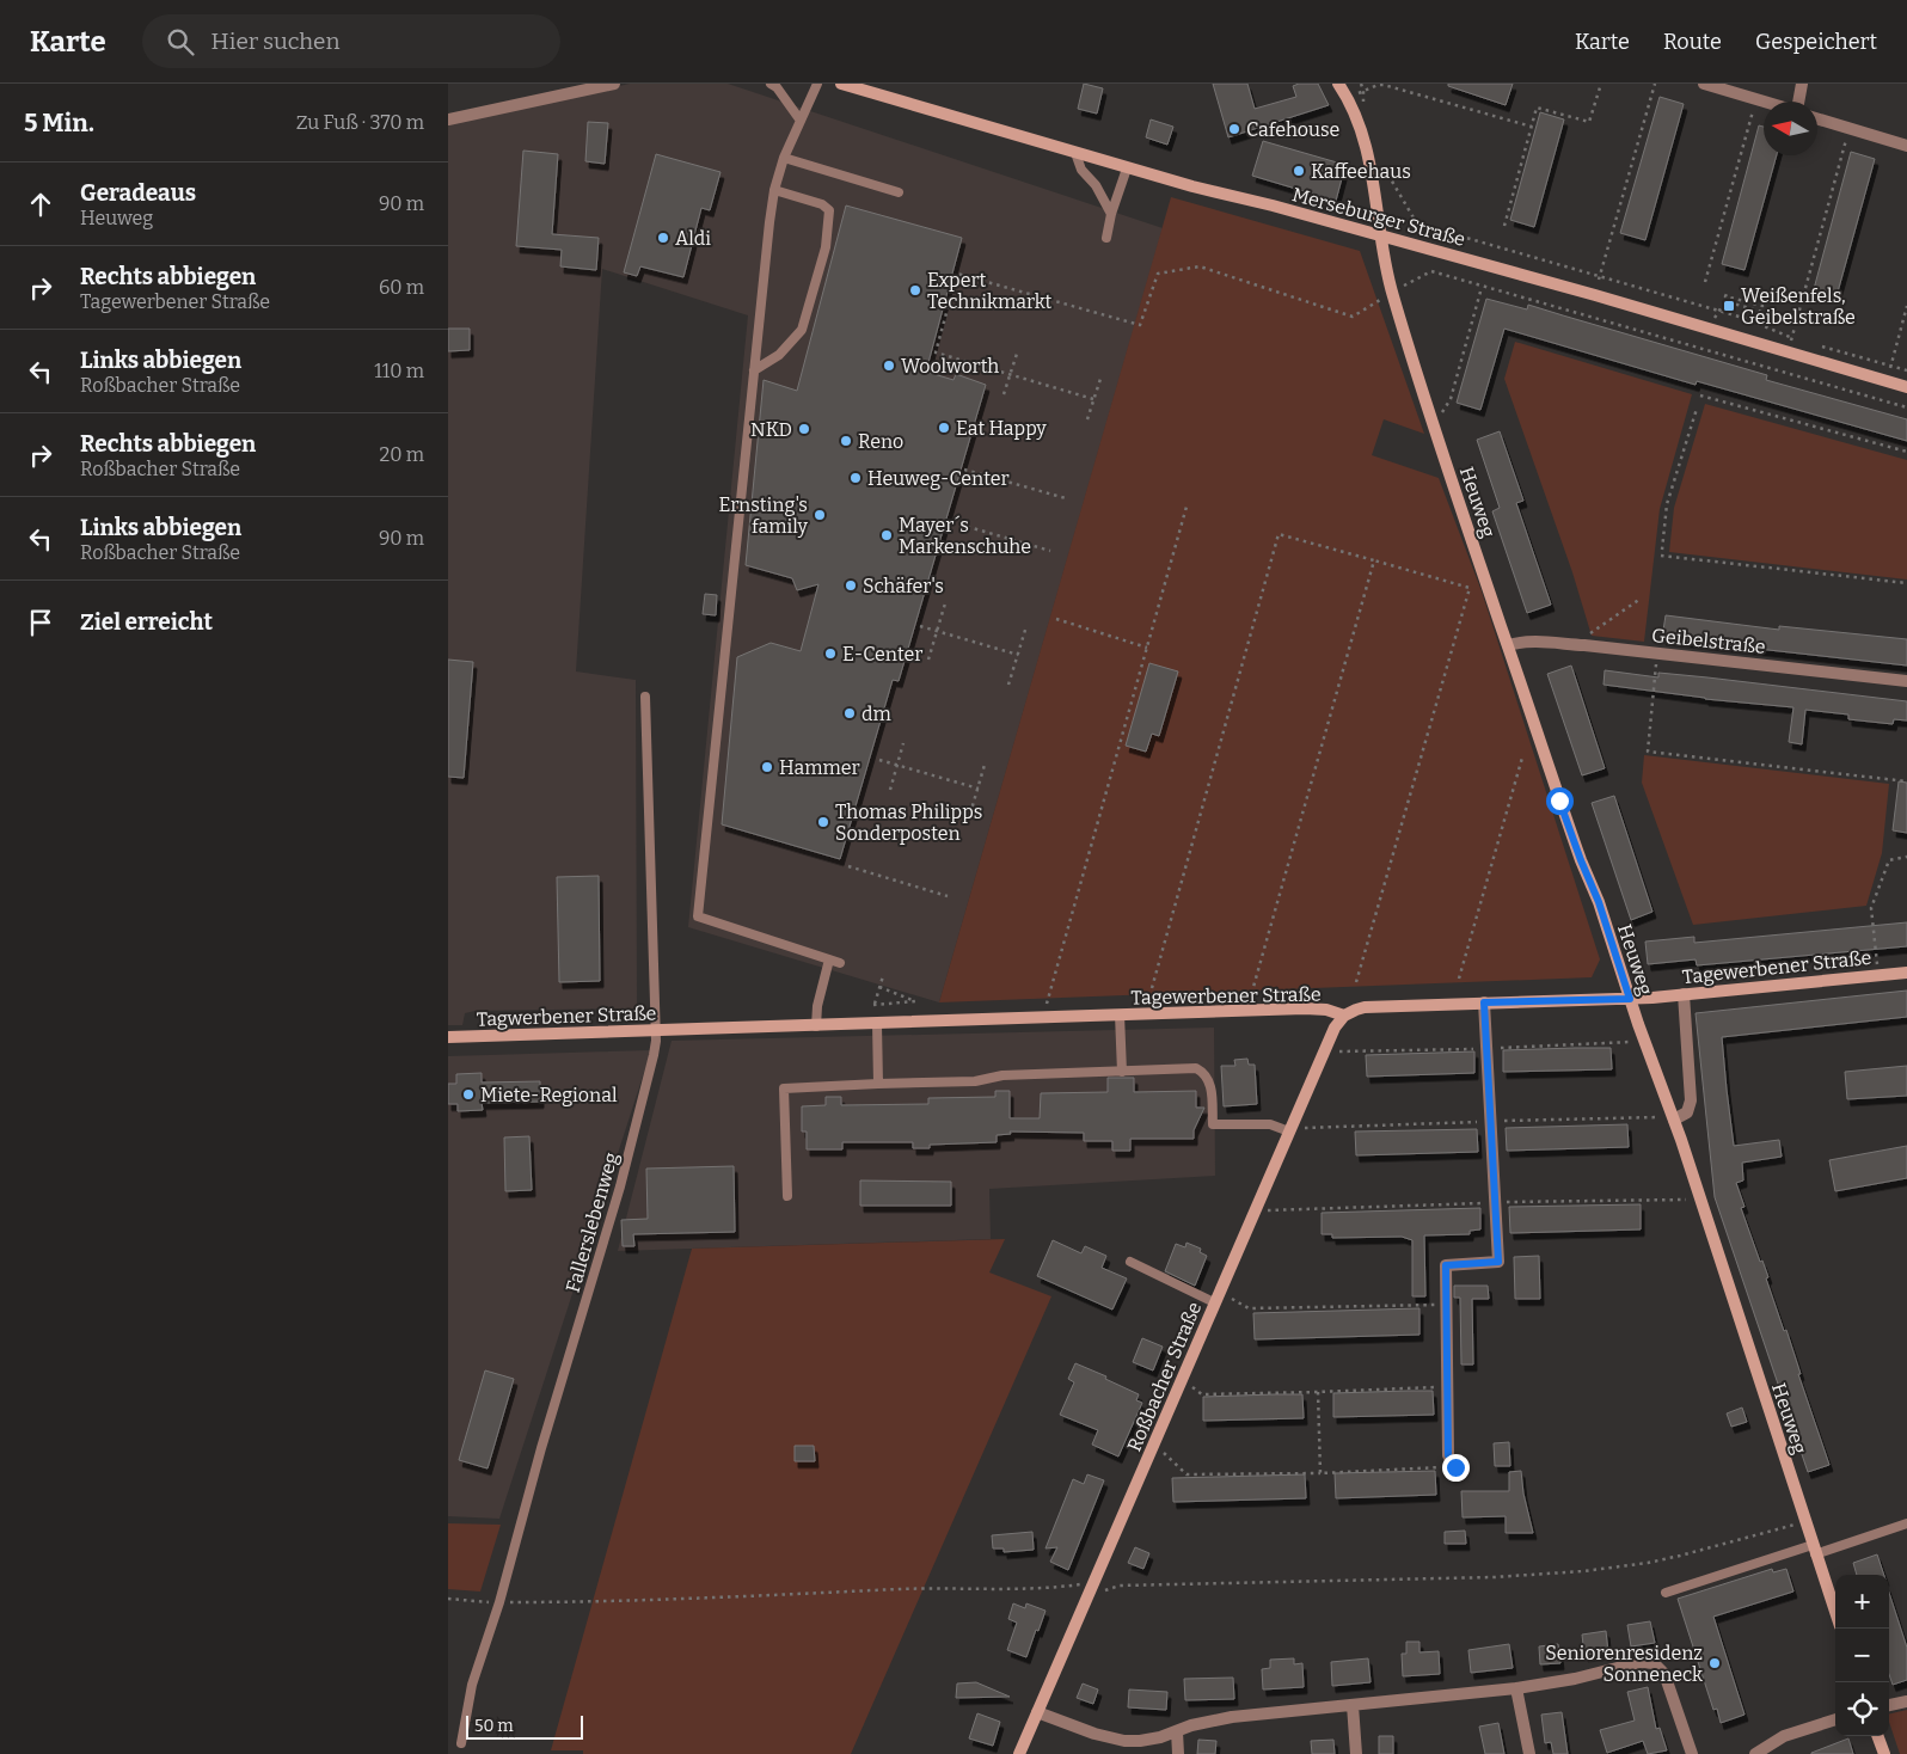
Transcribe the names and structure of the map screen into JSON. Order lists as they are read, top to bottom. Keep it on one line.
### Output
{"streets":{"street":["Merseburger Straße","Heuweg","Geibelstraße","Tagewerbener Straße","Tagwerbener Straße","Roßbacher Straße"],"lane":["Fallerslebenweg"]},"crossings":[["Merseburger Straße","Heuweg"],["Heuweg","Geibelstraße"],["Heuweg","Tagewerbener Straße"],["Tagewerbener Straße","Tagwerbener Straße"],["Tagewerbener Straße","Roßbacher Straße"],["Tagwerbener Straße","Fallerslebenweg"]],"places":{"other":["Cafehouse","Kaffeehaus","Aldi","Expert Technikmarkt","Woolworth","Eat Happy","NKD","Reno","Heuweg-Center","Ernsting's family","Mayer´s Markenschuhe","Schäfer's","E-Center","dm","Hammer","Thomas Philipps Sonderposten","Miete-Regional","Seniorenresidenz Sonneneck"],"transit":["Weißenfels, Geibelstraße"]},"scale_bar":"50 m","north":"left","page":{"header":"Karte","search":"Hier suchen","nav":["Karte","Route","Gespeichert"],"heading":["5 Min.","Zu Fuß · 370 m"],"list":[["Geradeaus","Heuweg","90 m"],["Rechts abbiegen","Tagewerbener Straße","60 m"],["Links abbiegen","Roßbacher Straße","110 m"],["Rechts abbiegen","Roßbacher Straße","20 m"],["Links abbiegen","Roßbacher Straße","90 m"],"Ziel erreicht"],"map_buttons":["+","−"],"scale":"50 m"}}
